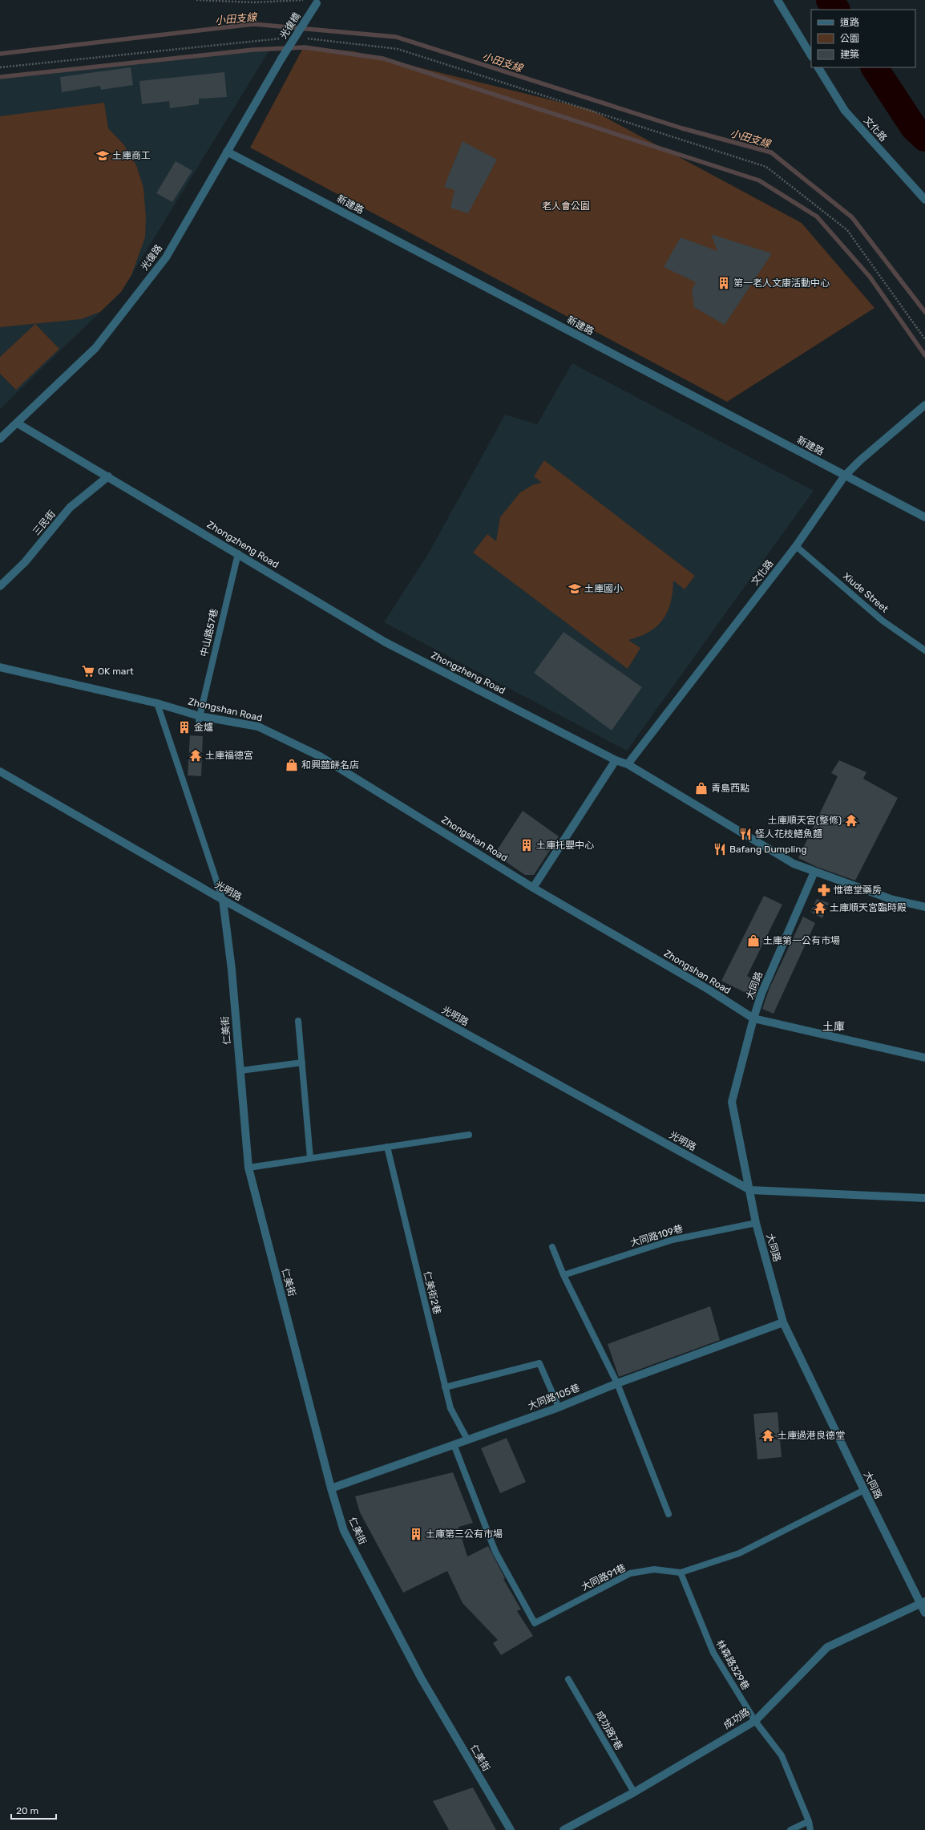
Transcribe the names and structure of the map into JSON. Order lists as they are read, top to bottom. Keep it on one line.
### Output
{"streets":{"street":["光復橋","文化路","新建路","光復路","三民街","Zhongzheng Road","Zhongshan Road","光明路","大同路","仁美街","大同路105巷","成功路"],"lane":["Xiude Street","中山路57巷","大同路109巷","仁美街2巷","大同路91巷","林森路329巷","成功路7巷"]},"crossings":[["光復橋","光復路"],["文化路","新建路"],["文化路","Zhongzheng Road"],["文化路","Xiude Street"],["新建路","光復路"],["光復路","Zhongzheng Road"],["三民街","Zhongzheng Road"],["Zhongzheng Road","中山路57巷"],["Zhongzheng Road","大同路"],["中山路57巷","Zhongshan Road"],["Zhongshan Road","大同路"],["Zhongshan Road","仁美街"],["光明路","大同路"],["光明路","仁美街"],["大同路","大同路109巷"],["大同路","大同路105巷"],["大同路","大同路91巷"],["大同路","成功路"],["仁美街","大同路105巷"],["仁美街2巷","大同路105巷"],["大同路105巷","大同路91巷"],["大同路91巷","林森路329巷"],["林森路329巷","成功路"],["成功路","成功路7巷"]],"districts":["土庫"],"water":["小田支線"],"parks":["老人會公園"],"places":{"school or university":["土庫商工","土庫國小"],"building":["第一老人文康活動中心","金爐","土庫托嬰中心","土庫第三公有市場"],"supermarket":["OK mart"],"temple":["土庫福德宮","土庫順天宮(整修)","土庫順天宮臨時殿","土庫過港良德堂"],"shop":["和興囍餅名店","青島西點","土庫第一公有市場"],"restaurant":["怪人花枝鱔魚麵","Bafang Dumpling"],"pharmacy":["惟德堂藥房"]},"legend":["道路","公園","建築"],"scale_bar":"20 m"}
